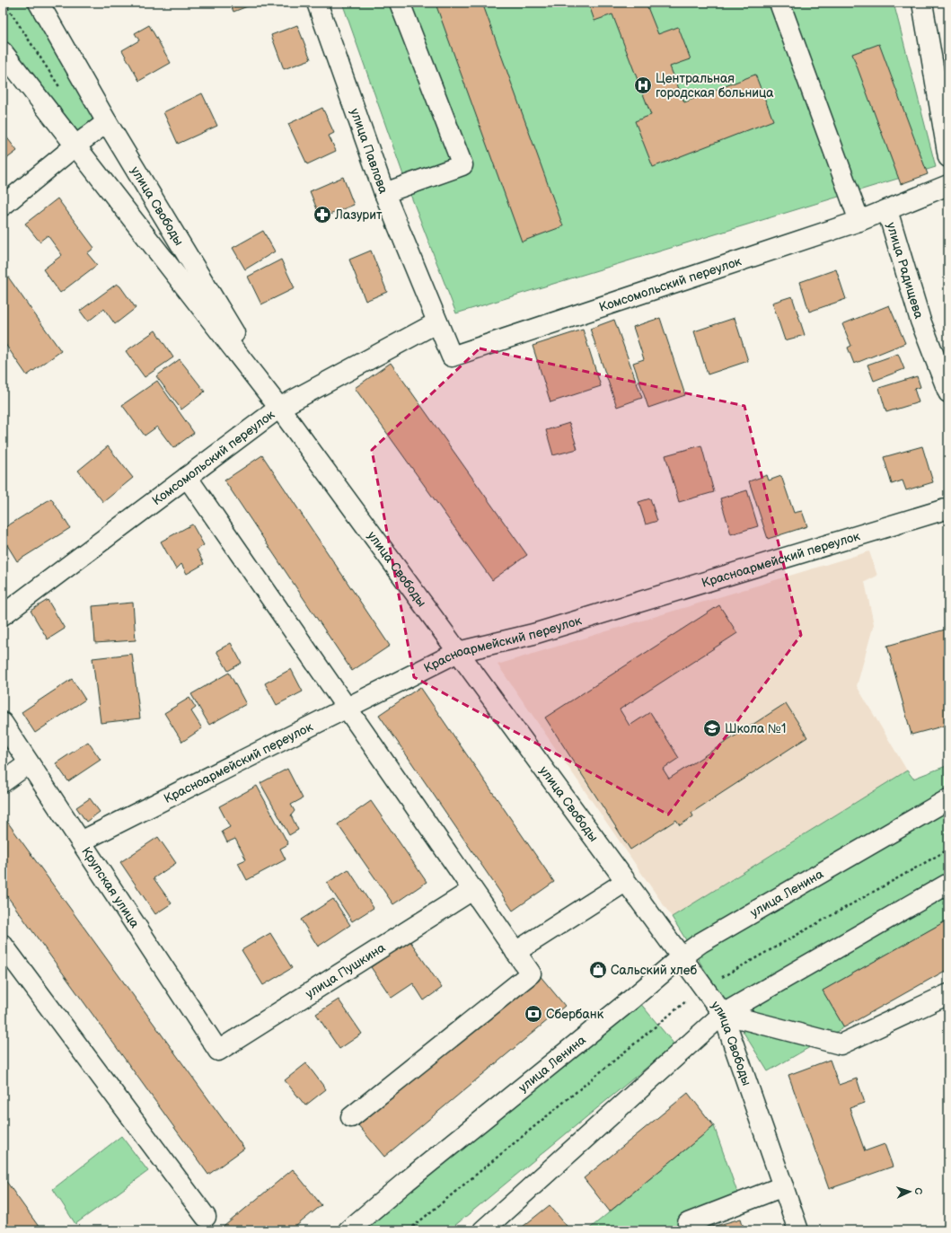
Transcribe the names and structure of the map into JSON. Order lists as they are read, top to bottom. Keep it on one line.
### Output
{"streets":{"street":["улица Павлова","улица Свободы","улица Радищева","Комсомольский переулок","Красноармейский переулок","Крупская улица","улица Ленина","улица Пушкина"]},"crossings":[["улица Павлова","Комсомольский переулок"],["улица Свободы","Комсомольский переулок"],["улица Свободы","Красноармейский переулок"],["улица Свободы","улица Ленина"],["улица Радищева","Комсомольский переулок"],["Красноармейский переулок","Крупская улица"],["Крупская улица","улица Пушкина"]],"places":{"hospital":["Центральная городская больница"],"pharmacy":["Лазурит"],"school or university":["Школа №1"],"shop":["Сальский хлеб"],"bank":["Сбербанк"]},"north":"right"}
